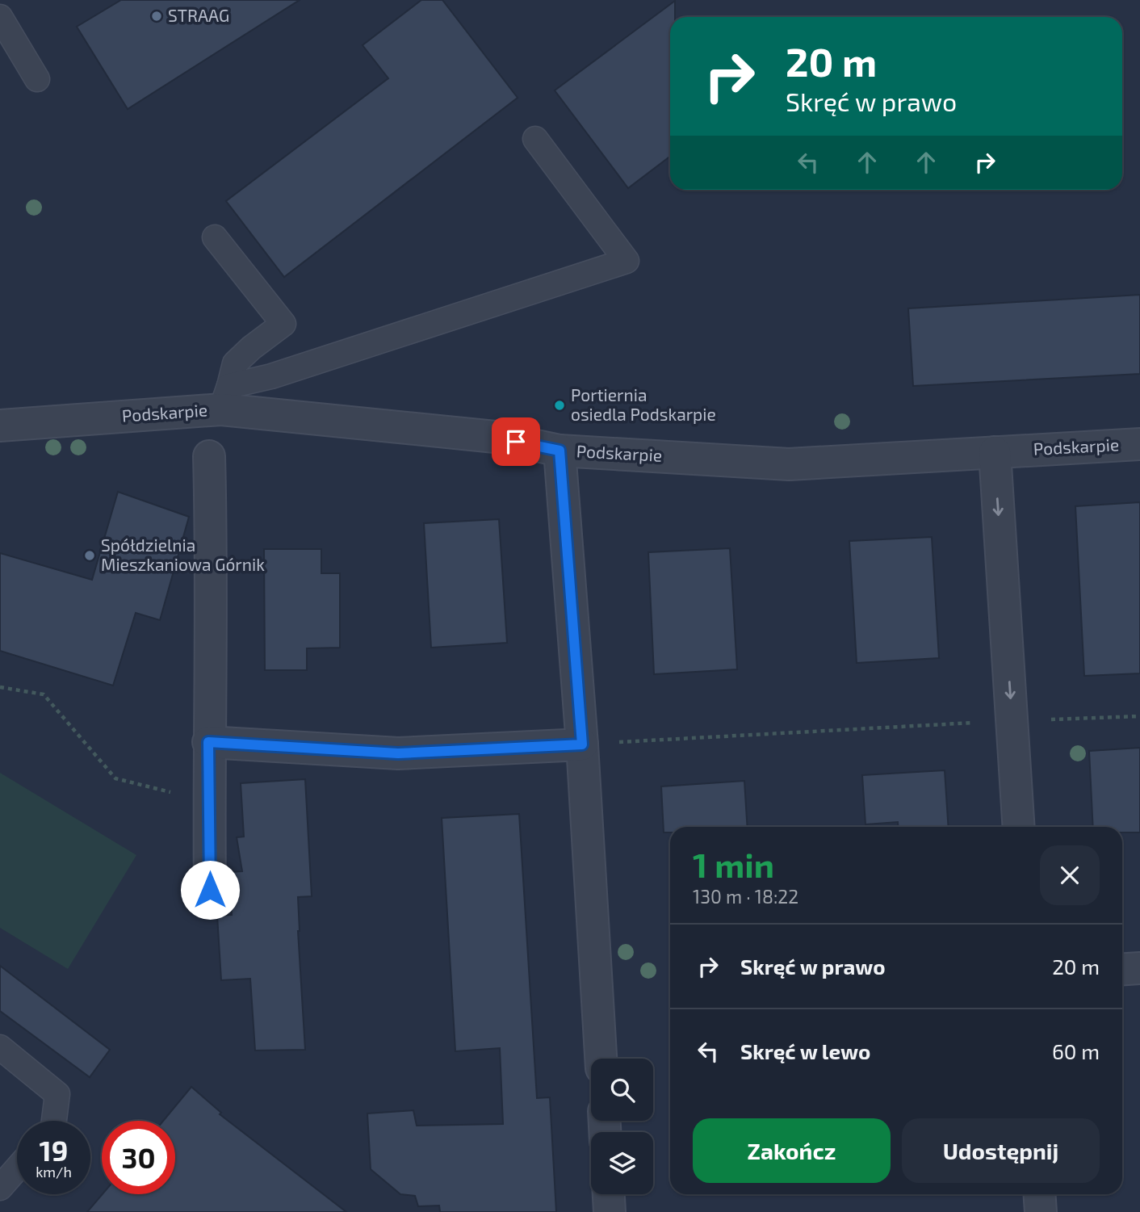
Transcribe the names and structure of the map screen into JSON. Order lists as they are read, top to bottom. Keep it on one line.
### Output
{"streets":{"street":["Podskarpie"]},"places":["STRAAG","Portiernia osiedla Podskarpie","Spółdzielnia Mieszkaniowa Górnik"],"page":{"turn":["20 m","Skręć w prawo"],"heading":["1 min","130 m · 18:22"],"list":[{"name":"Skręć w prawo","value":"20 m"},{"name":"Skręć w lewo","value":"60 m"}],"buttons":["Zakończ","Udostępnij"],"speed":"19 km/h","limit":"30"}}
